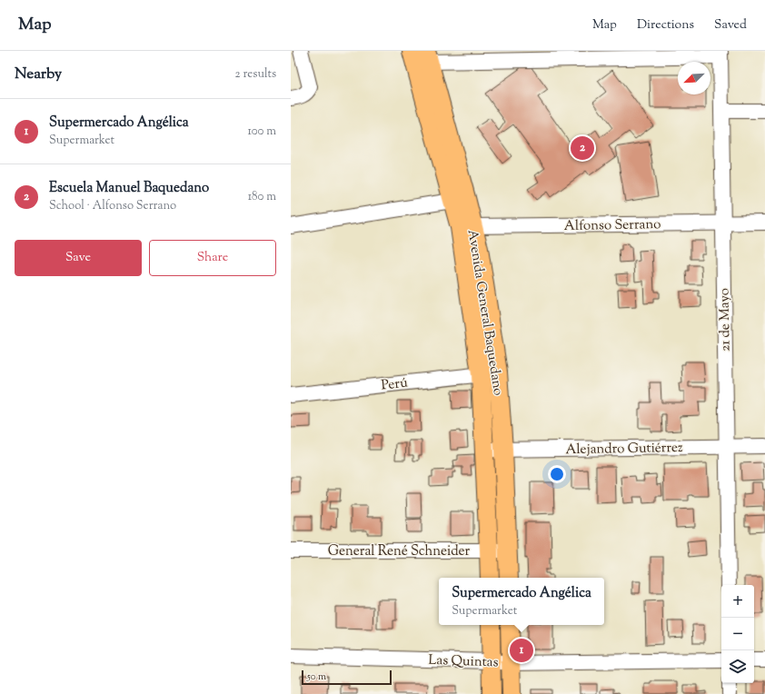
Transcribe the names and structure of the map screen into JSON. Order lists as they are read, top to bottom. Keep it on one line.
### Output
{"streets":{"main road":["Avenida General Baquedano"],"street":["Alfonso Serrano","21 de Mayo","Perú","Alejandro Gutiérrez","General René Schneider","Las Quintas"]},"crossings":[["Alfonso Serrano","Avenida General Baquedano"],["Alfonso Serrano","21 de Mayo"],["Avenida General Baquedano","Perú"],["Avenida General Baquedano","Alejandro Gutiérrez"],["Avenida General Baquedano","General René Schneider"],["21 de Mayo","Alejandro Gutiérrez"]],"scale_bar":"50 m","north":"bottom left","page":{"header":"Map","nav":["Map","Directions","Saved"],"heading":["Nearby","2 results"],"list":[{"mark":"1","name":"Supermercado Angélica","note":"Supermarket","value":"100 m"},{"mark":"2","name":"Escuela Manuel Baquedano","note":"School · Alfonso Serrano","value":"180 m"}],"pins":["2","1"],"buttons":["Save","Share"],"popup":["Supermercado Angélica","Supermarket"],"map_buttons":["+","−"],"scale":"50 m"}}
